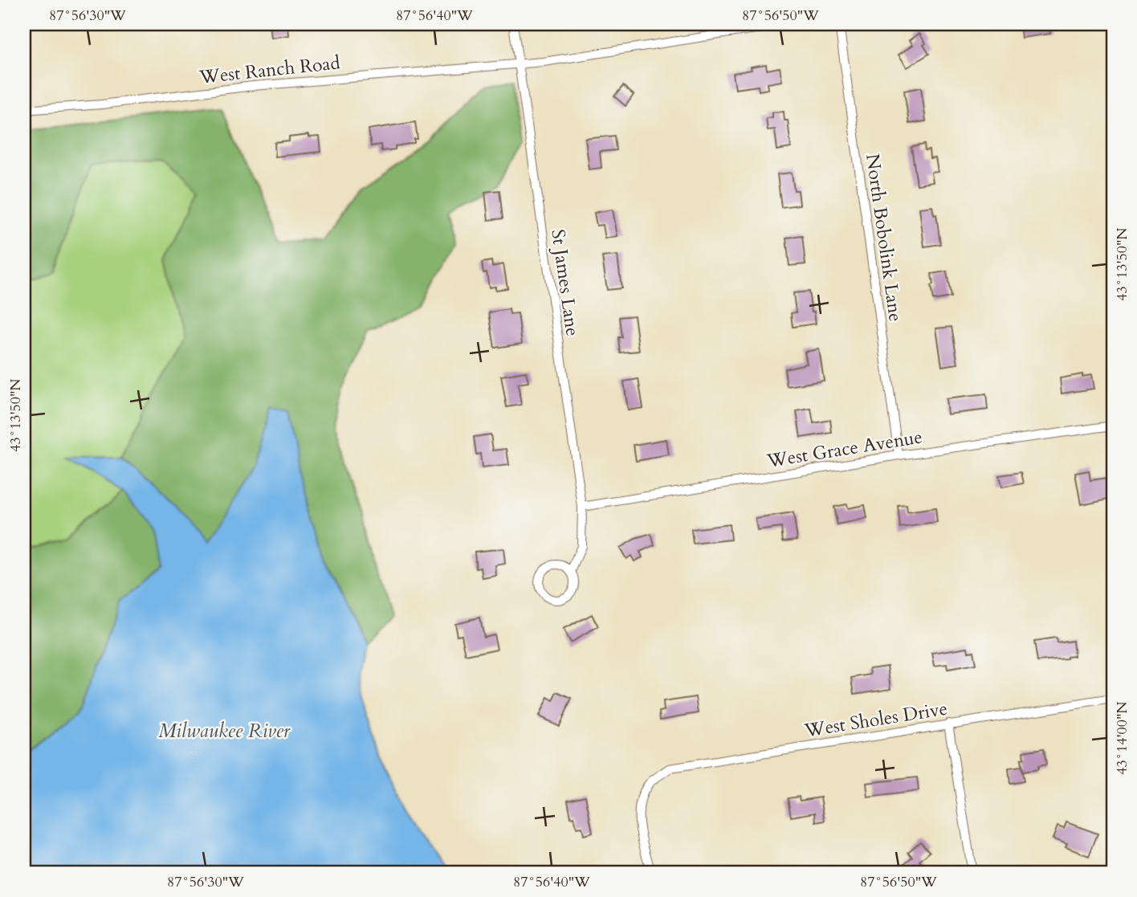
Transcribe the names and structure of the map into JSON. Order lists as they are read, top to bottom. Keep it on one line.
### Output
{"streets":{"street":["West Ranch Road","North Bobolink Lane","St James Lane","West Grace Avenue","West Sholes Drive"]},"crossings":[["West Ranch Road","St James Lane"],["North Bobolink Lane","West Grace Avenue"],["St James Lane","West Grace Avenue"]],"water":["Milwaukee River"],"coordinates":["87°56'30\"W","87°56'40\"W","87°56'50\"W","43°13'50\"N","43°14'00\"N"]}
